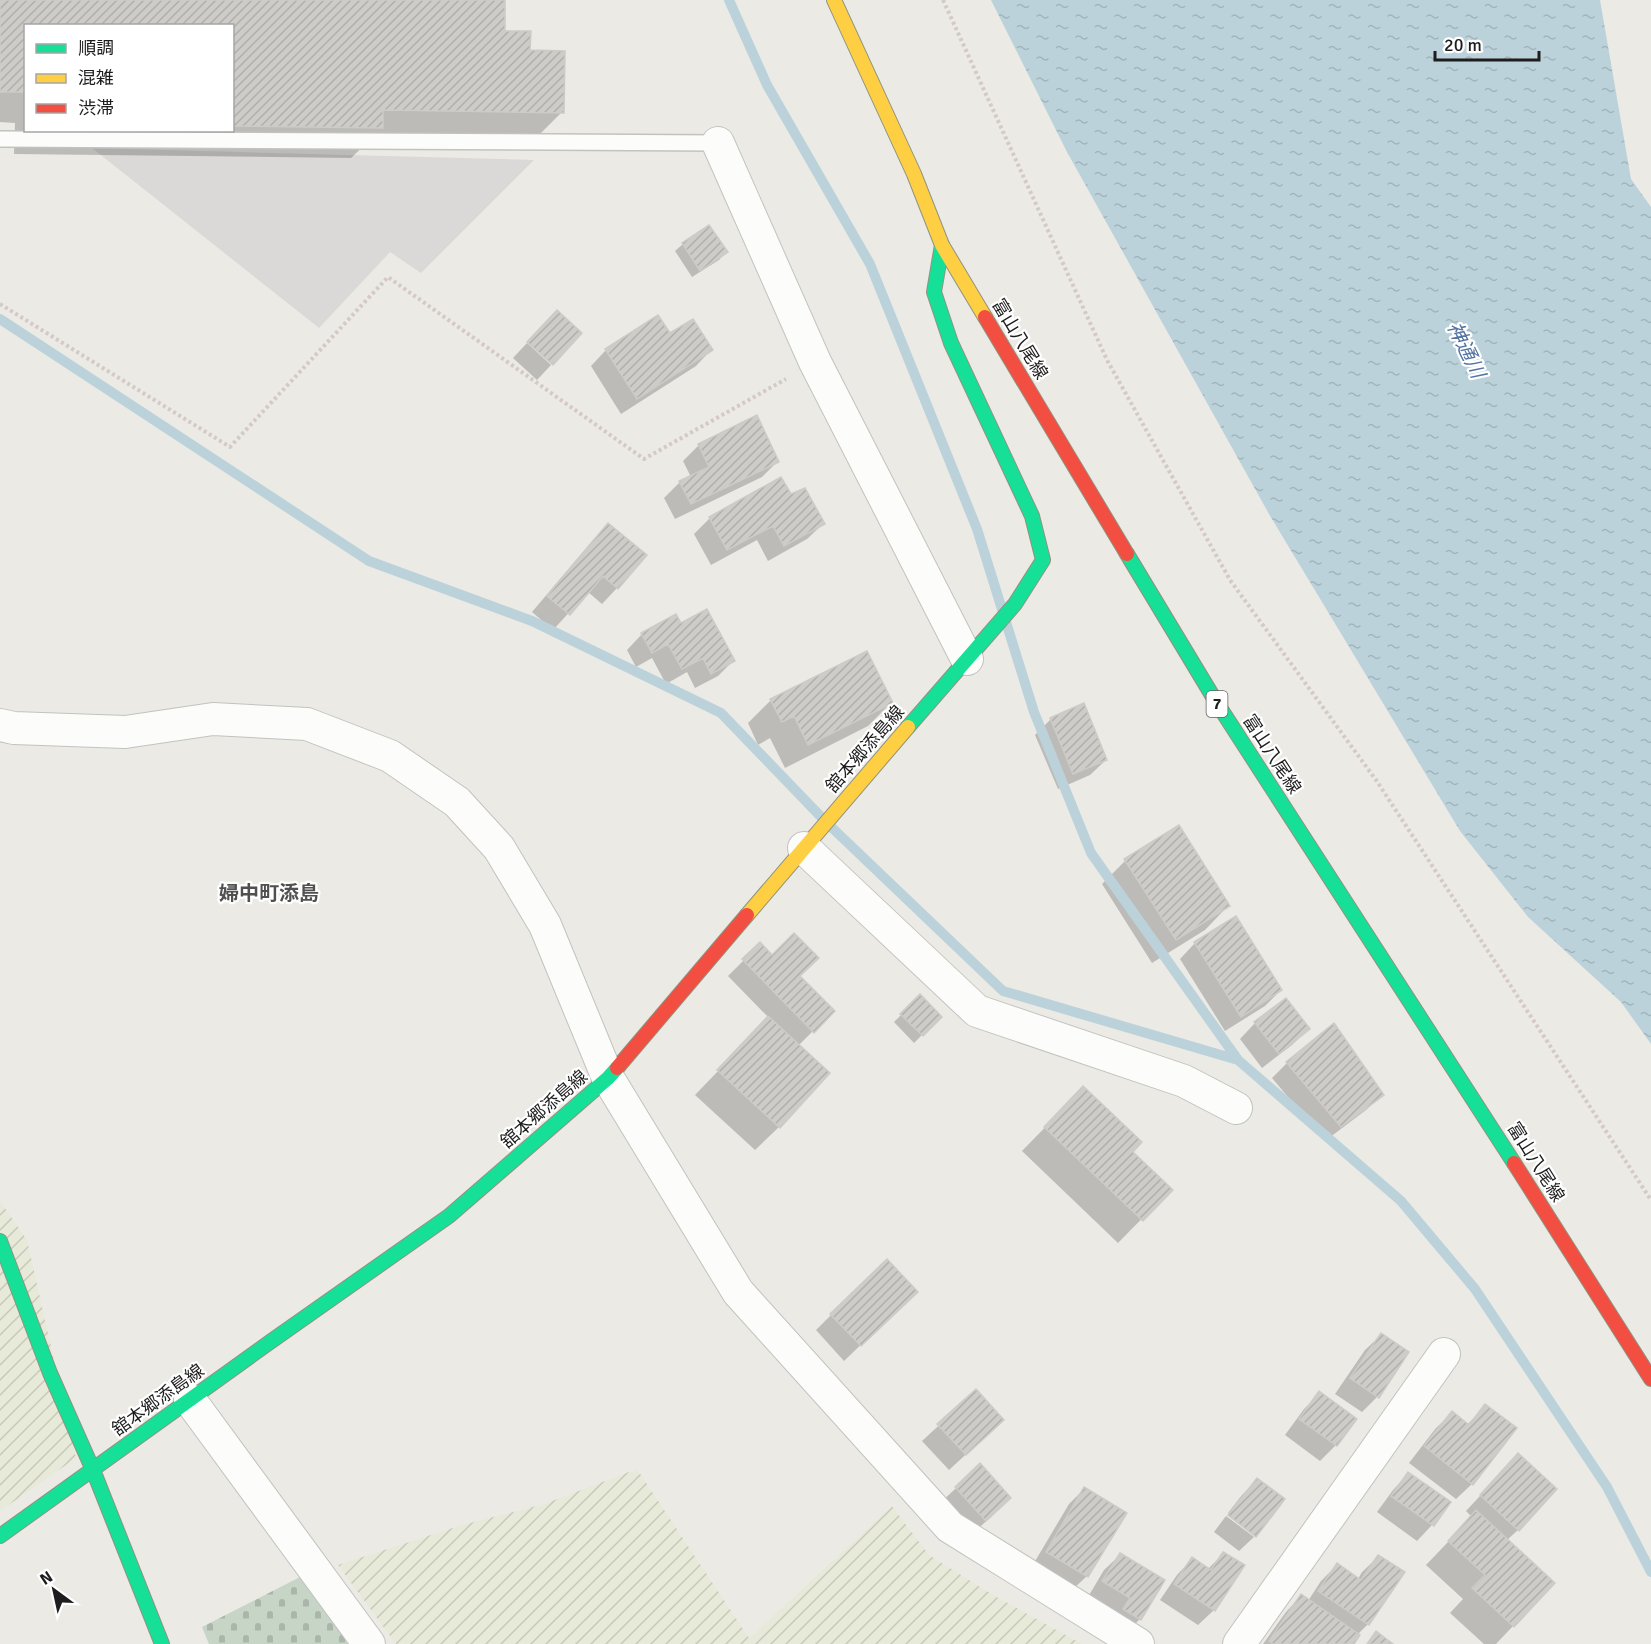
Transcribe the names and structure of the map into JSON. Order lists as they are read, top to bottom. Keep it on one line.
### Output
{"streets":{"main road":["富山八尾線","7","舘本郷添島線"]},"crossings":[["富山八尾線","舘本郷添島線"]],"districts":["婦中町添島"],"water":["神通川"],"legend":["順調","混雑","渋滞"],"scale_bar":"20 m","north":"top left"}
